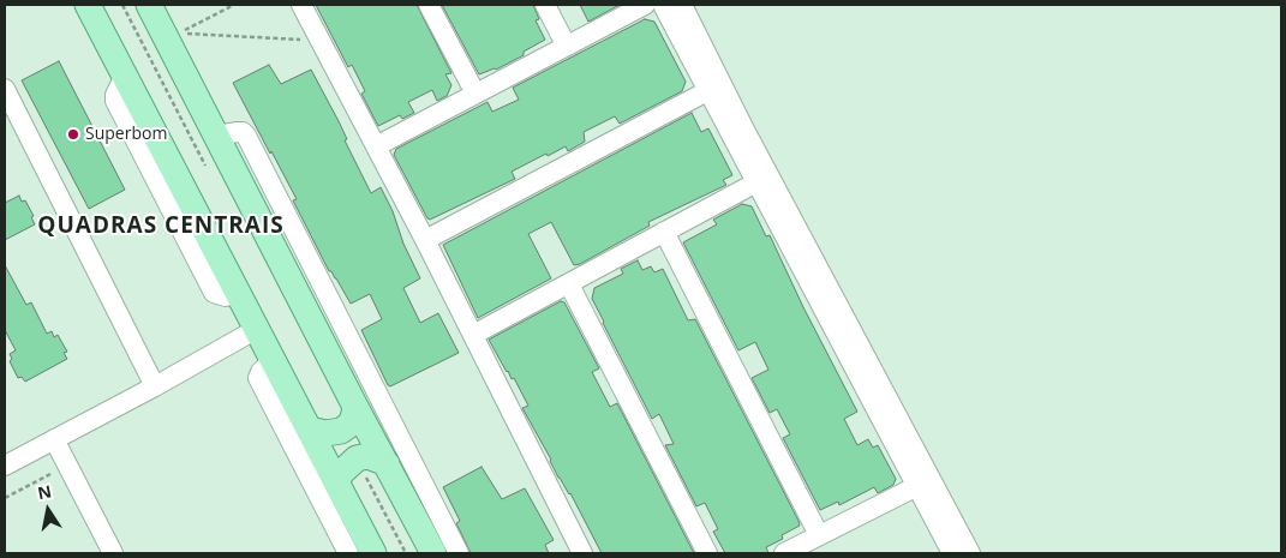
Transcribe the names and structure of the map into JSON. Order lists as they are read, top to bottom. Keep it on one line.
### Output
{"districts":["QUADRAS CENTRAIS"],"places":["Superbom"],"north":"top"}
